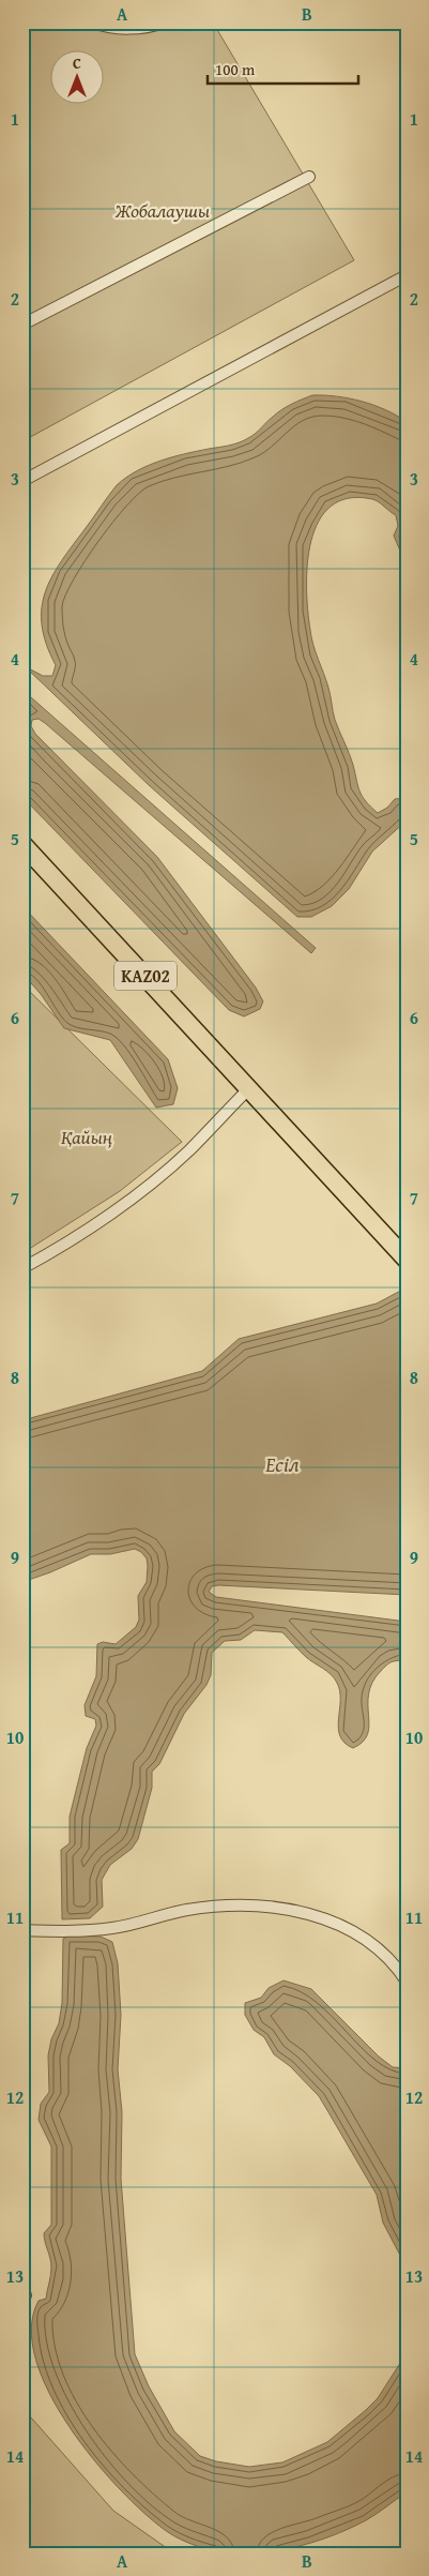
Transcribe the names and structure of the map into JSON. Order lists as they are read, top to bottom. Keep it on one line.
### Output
{"streets":{"highway":["KAZ02"]},"water":["Есіл"],"parks":["Жобалаушы","Қайың"],"scale_bar":"100 m","north":"top","grid":{"columns":["A","B"],"rows":["1","2","3","4","5","6","7","8","9","10","11","12","13","14"]}}
